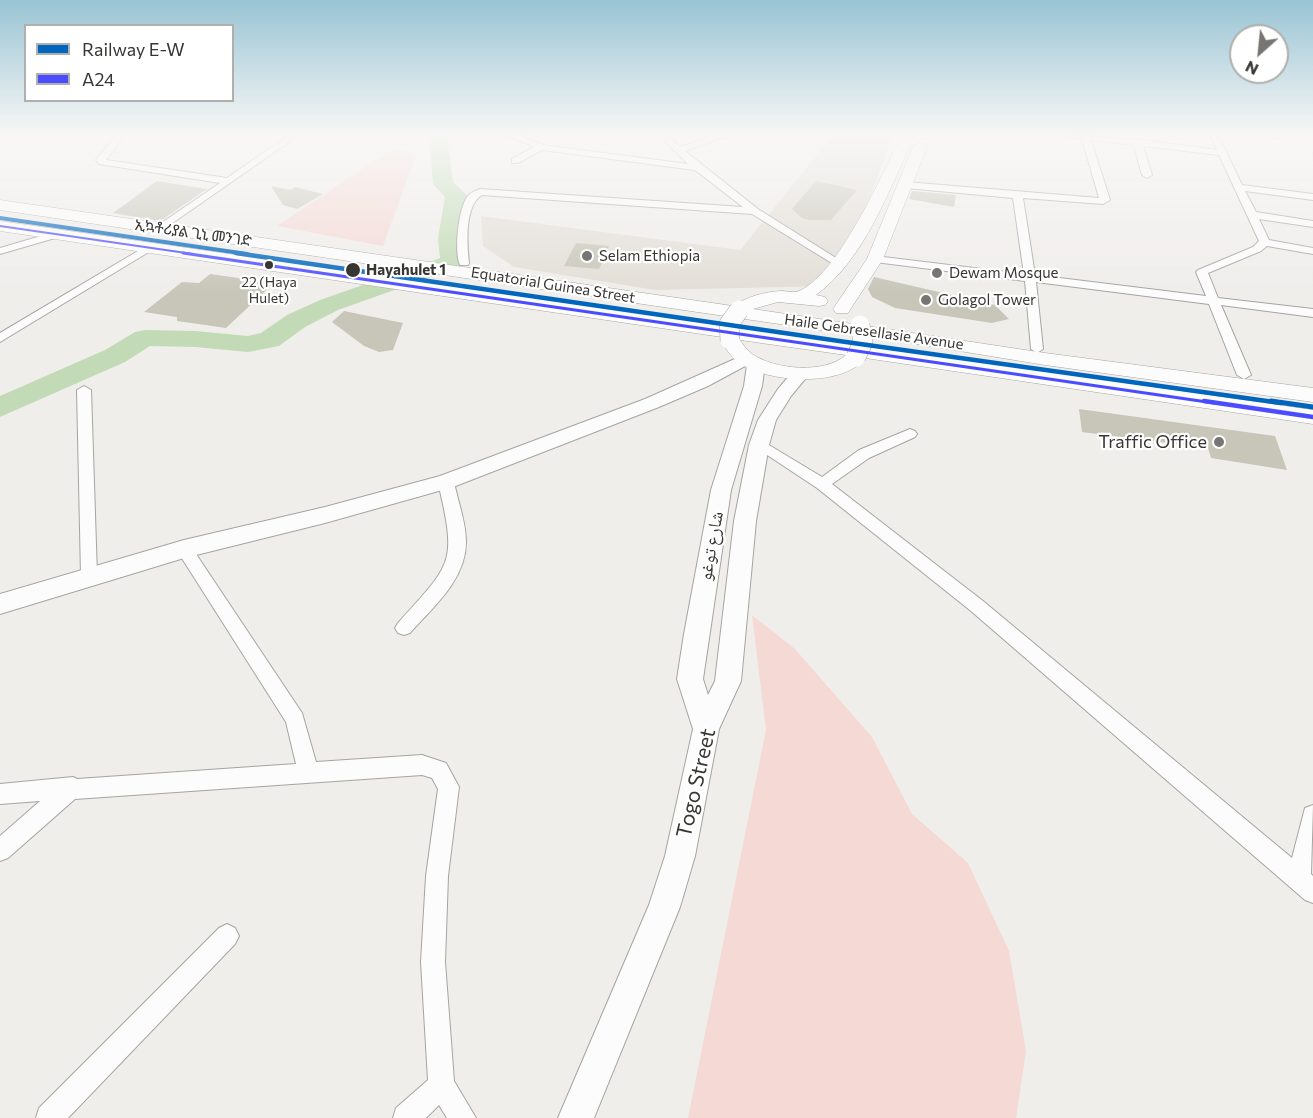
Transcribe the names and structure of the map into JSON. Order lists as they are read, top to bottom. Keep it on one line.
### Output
{"streets":{"main road":["ኢኳቶሪያል ጊኒ መንገድ","Equatorial Guinea Street","Haile Gebresellasie Avenue"],"street":["شارع توغو","Togo Street"]},"crossings":[["ኢኳቶሪያል ጊኒ መንገድ","Equatorial Guinea Street"],["Equatorial Guinea Street","Haile Gebresellasie Avenue"],["شارع توغو","Togo Street"]],"places":["Selam Ethiopia","22 (Haya Hulet)","Hayahulet 1","Dewam Mosque","Golagol Tower","Traffic Office"],"lines":["rail line E-W","transit line A24"],"legend":["Railway E-W","A24"],"north":"bottom left"}
